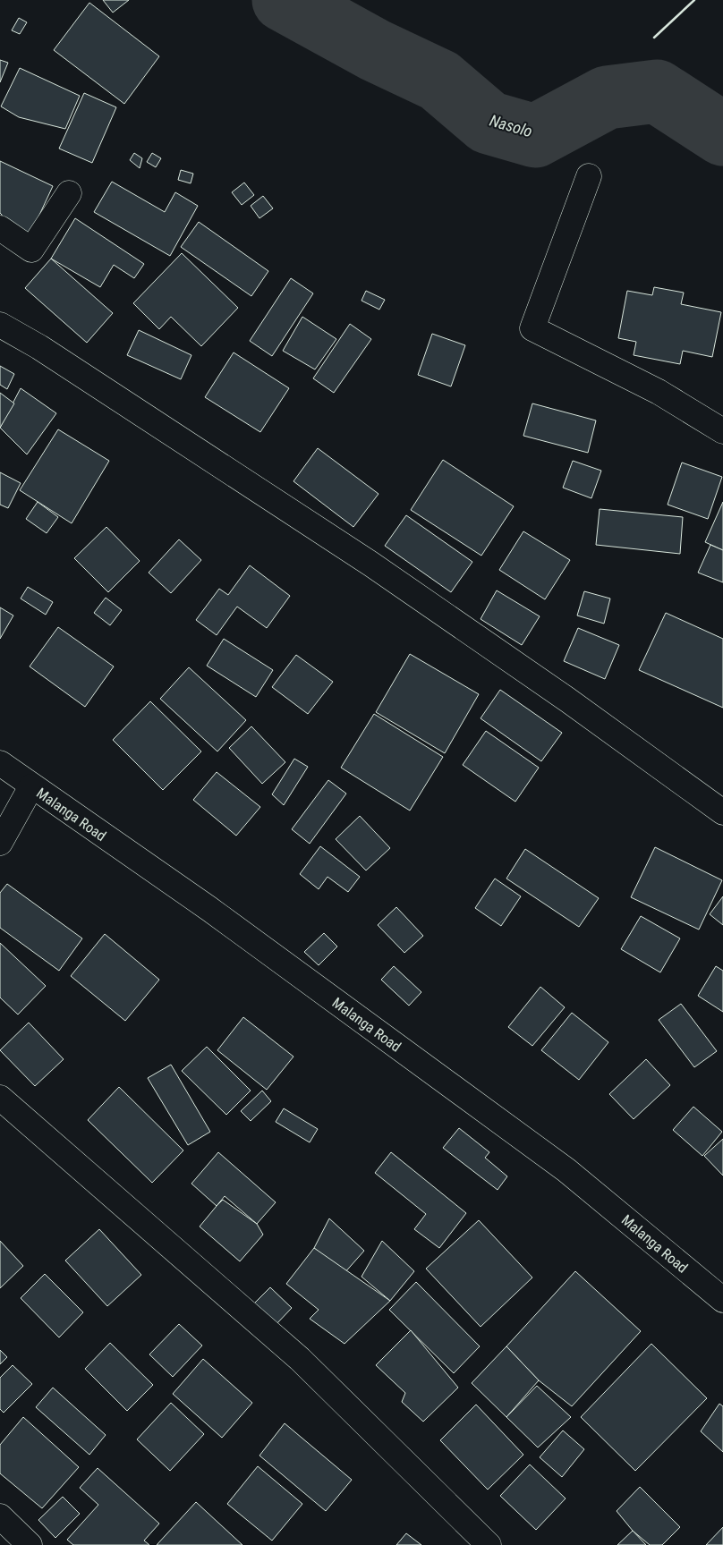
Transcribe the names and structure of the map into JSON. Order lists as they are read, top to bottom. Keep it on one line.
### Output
{"streets":{"street":["Malanga Road"]},"water":["Nasolo"]}
